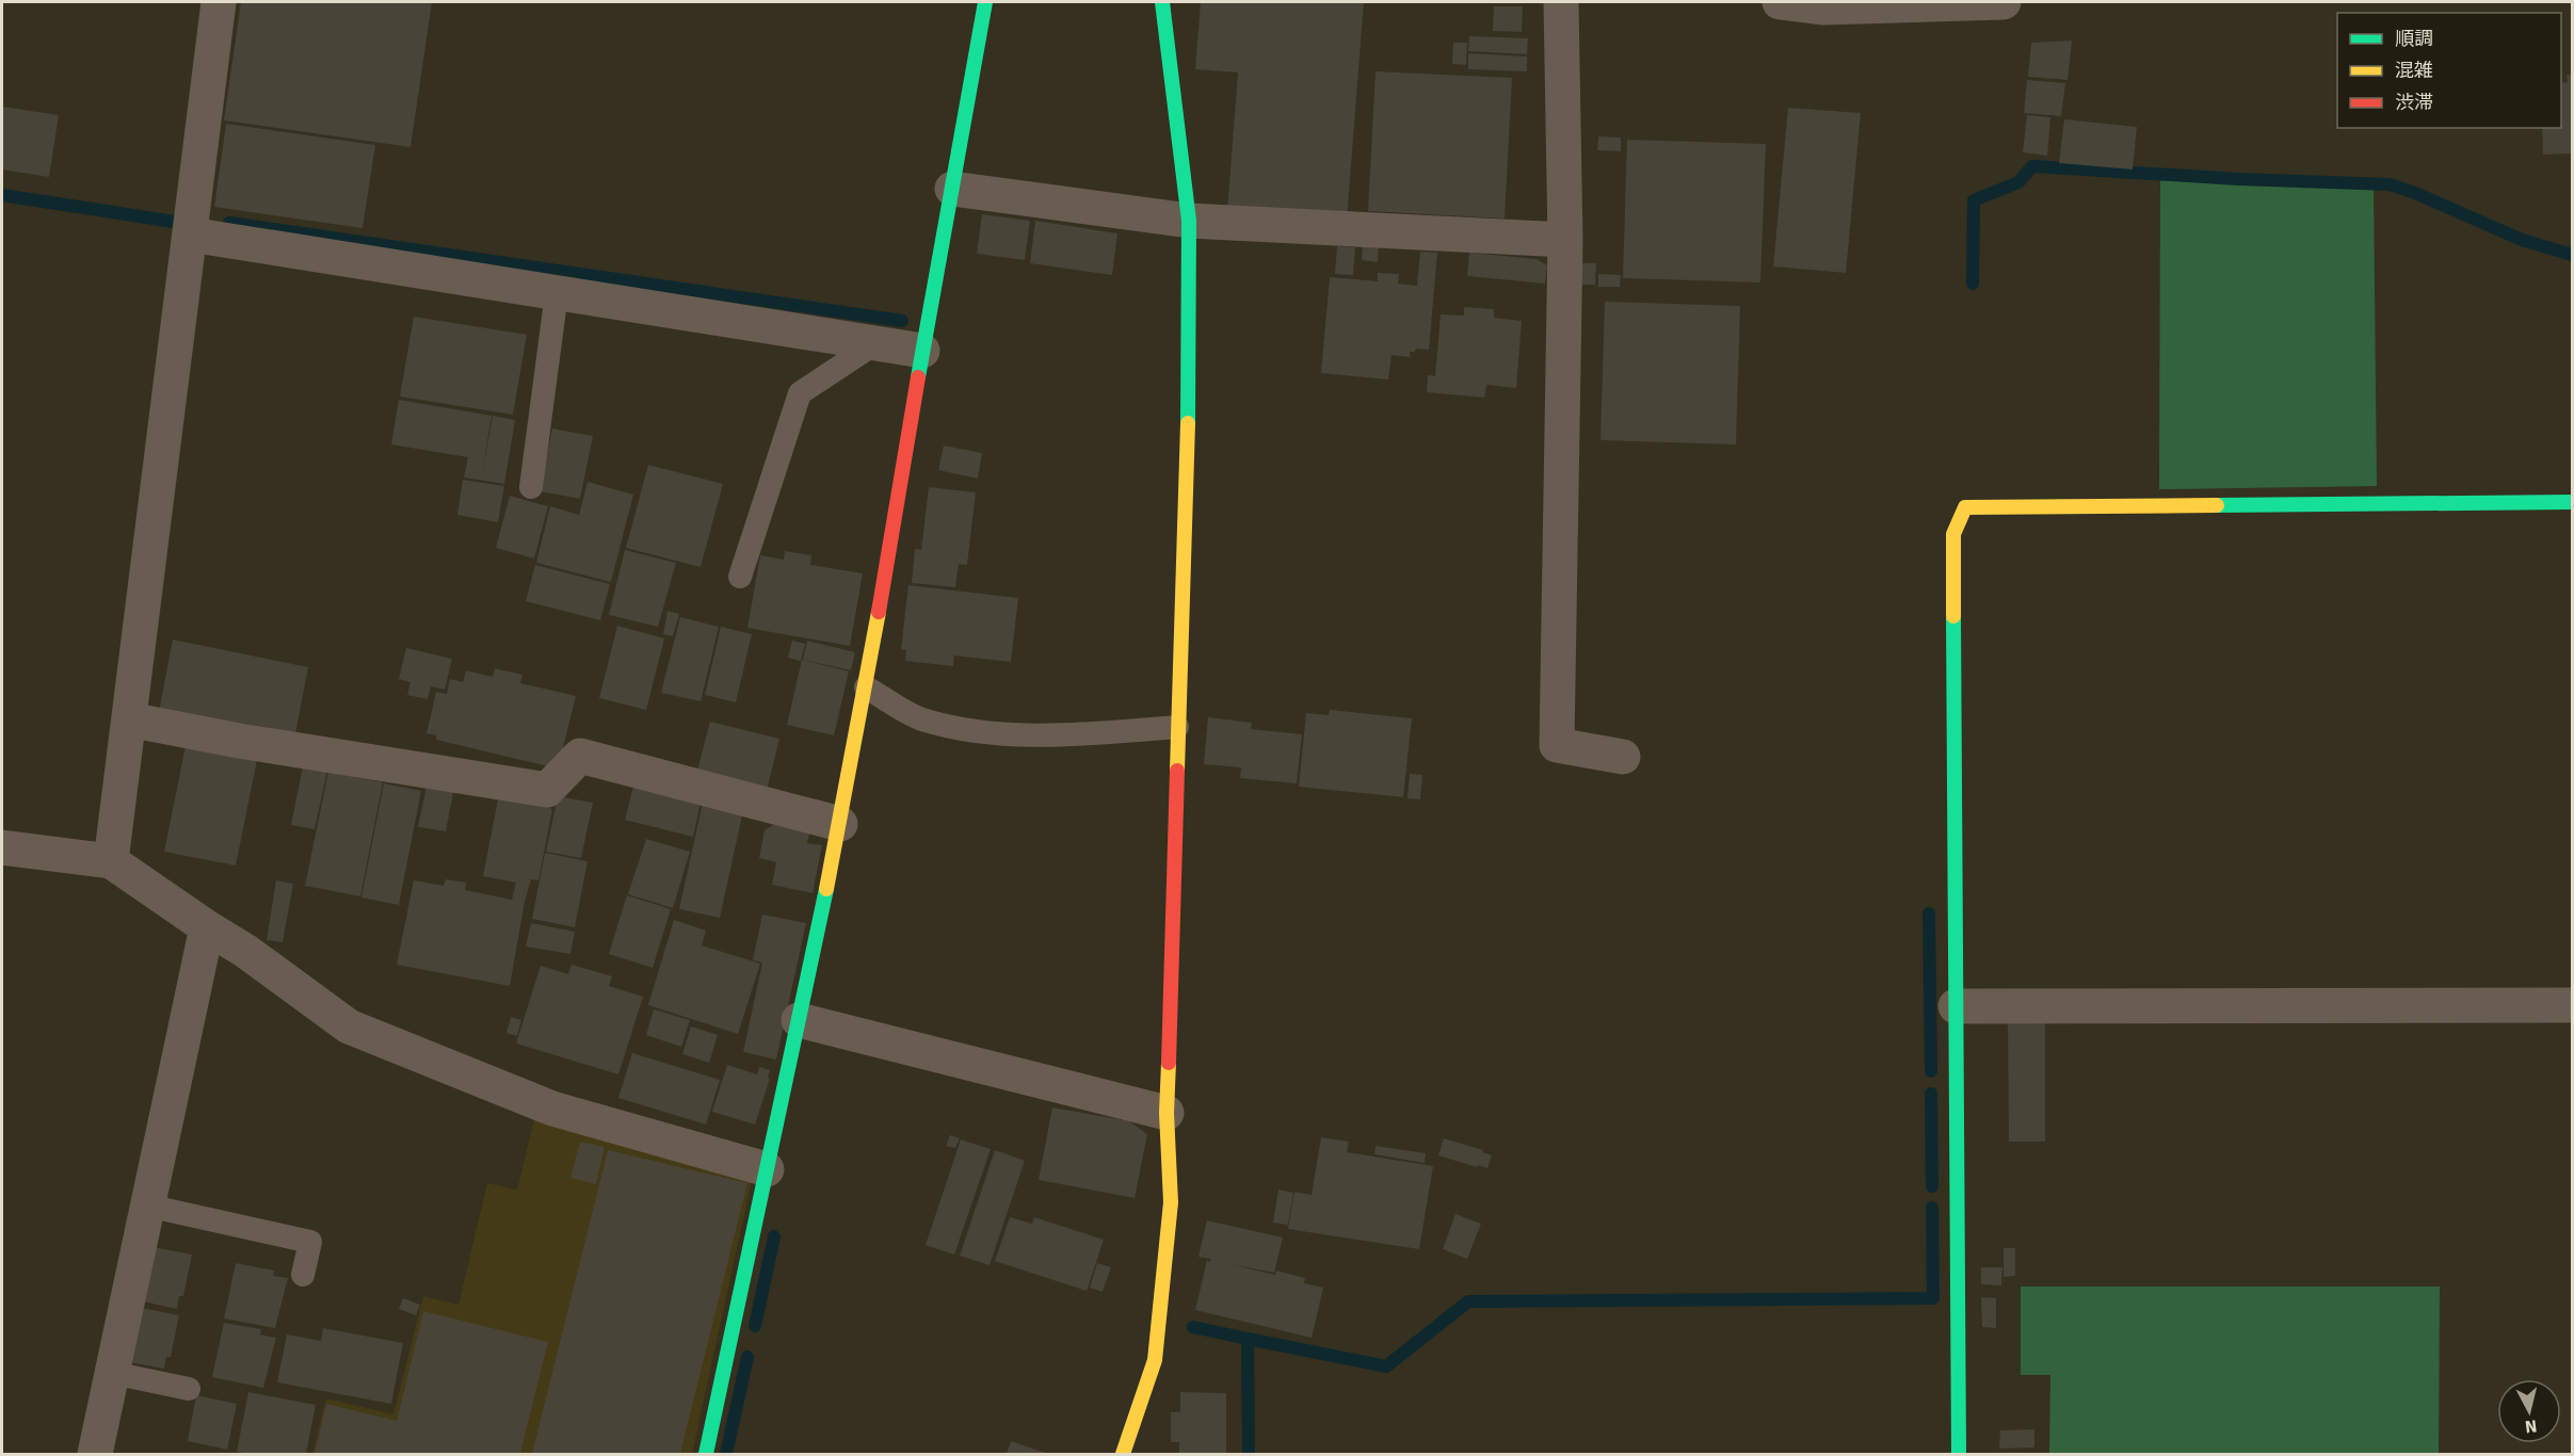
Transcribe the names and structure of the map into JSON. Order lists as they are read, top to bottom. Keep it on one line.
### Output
{"legend":["順調","混雑","渋滞"],"north":"bottom"}
